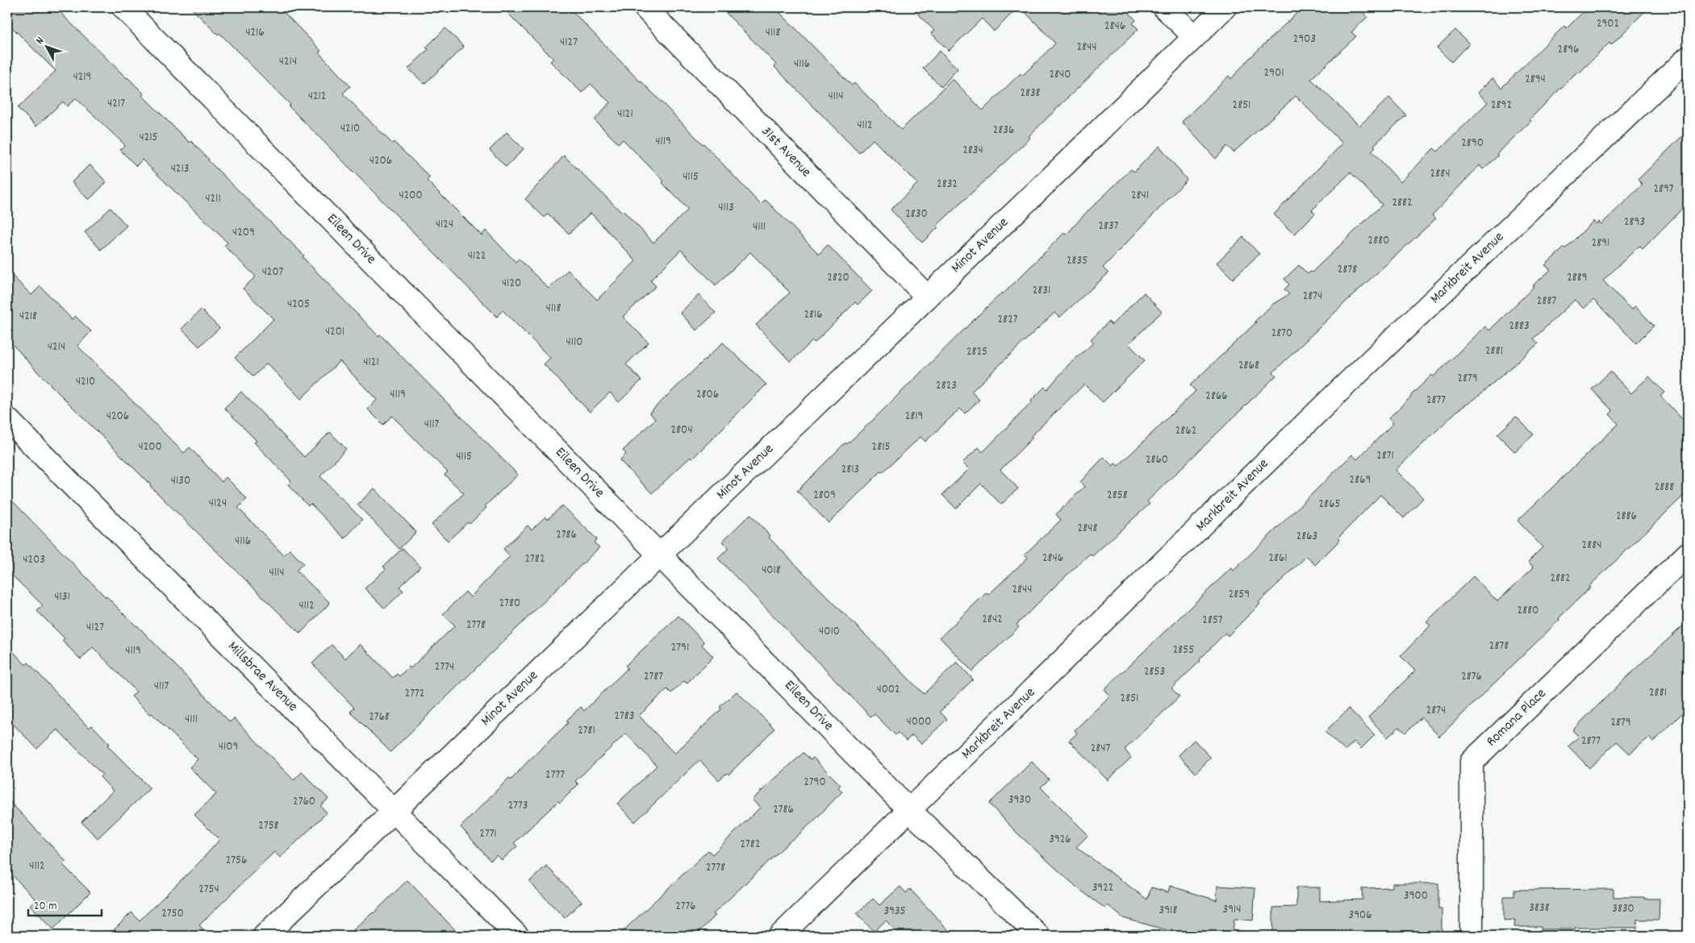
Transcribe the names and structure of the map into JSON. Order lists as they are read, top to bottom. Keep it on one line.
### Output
{"streets":{"street":["31st Avenue","Eileen Drive","Minot Avenue","Markbreit Avenue","Millsbrae Avenue","Romana Place"]},"crossings":[["31st Avenue","Minot Avenue"],["Eileen Drive","Minot Avenue"],["Eileen Drive","Markbreit Avenue"],["Minot Avenue","Millsbrae Avenue"]],"house_numbers":["2902","2846","4216","4118","2903","4127","2844","2896","4214","4116","2901","2840","4219","2894","2838","4212","4114","4217","2851","2892","4121","4112","4210","2836","4215","4119","2890","2834","4206","4213","2884","4115","2832","2897","4200","2841","4211","2882","4113","2830","2893","4124","2837","4111","4209","2880","2891","4122","2835","2878","4207","2820","2889","4120","2831","2874","2887","4205","4118","2816","4218","2827","2883","4201","2870","4110","4214","2881","2825","4121","2868","2879","4210","2823","4119","2806","2866","2877","4206","2819","4117","2804","2862","4200","2815","2871","4115","2860","2813","2869","4130","2888","2809","2858","4124","2865","2886","2848","2786","2863","4116","2884","2846","2861","2782","4203","4018","4114","2882","2844","2859","4131","2780","4112","2880","2842","2857","2778","4127","4010","2878","2791","2855","4119","2774","2853","2787","2876","4117","4002","2881","2772","2851","2874","2783","2768","4111","4000","2879","2781","2877","4109","2847","2777","2790","3930","2760","2773","2786","2758","2771","3926","2782","2756","4112","2778","3922","2754","3900","2776","3838","3830","3914","3918","3935","2750","3906"],"scale_bar":"20 m","north":"top left"}
